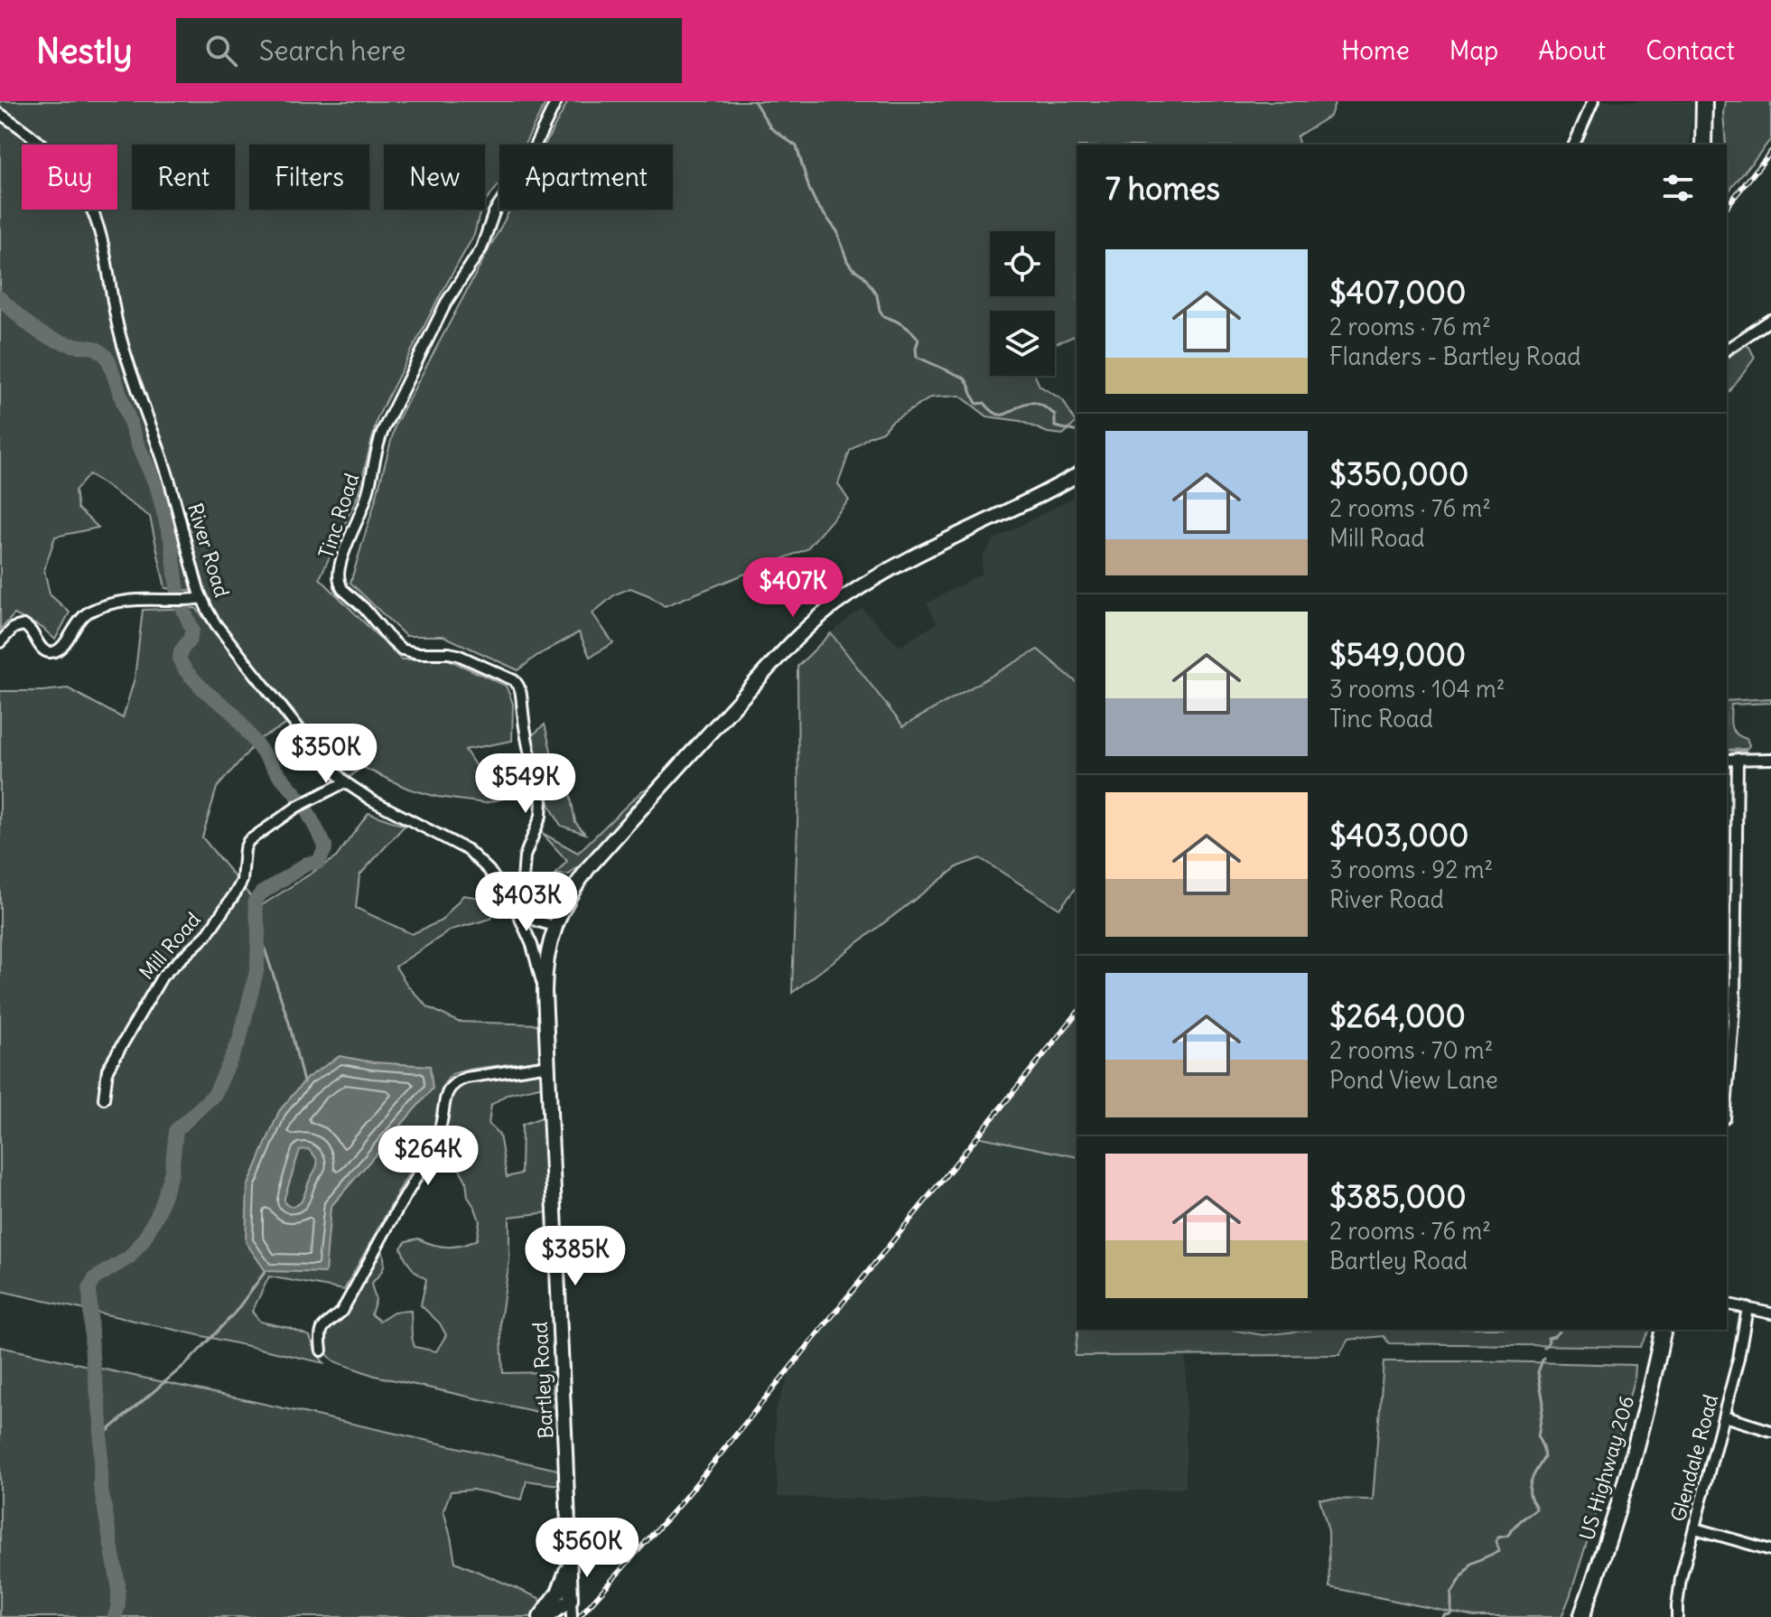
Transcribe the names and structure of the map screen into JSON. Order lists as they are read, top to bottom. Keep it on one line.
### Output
{"streets":{"highway":["US Highway 206"],"main road":["Bartley Road"],"street":["Tinc Road","River Road","Mill Road","Glendale Road"]},"crossings":[["Tinc Road","River Road"],["River Road","Mill Road"],["River Road","Bartley Road"]],"page":{"header":"Nestly","search":"Search here","nav":["Home","Map","About","Contact"],"chip":["Buy","Rent","Filters","New","Apartment"],"heading":"7 homes","list":[{"name":"$407,000","note":"2 rooms · 76 m² · Flanders - Bartley Road"},{"name":"$350,000","note":"2 rooms · 76 m² · Mill Road"},{"name":"$549,000","note":"3 rooms · 104 m² · Tinc Road"},{"name":"$403,000","note":"3 rooms · 92 m² · River Road"},{"name":"$264,000","note":"2 rooms · 70 m² · Pond View Lane"},{"name":"$385,000","note":"2 rooms · 76 m² · Bartley Road"}],"price":["$407K","$350K","$549K","$403K","$264K","$385K","$560K"]}}
